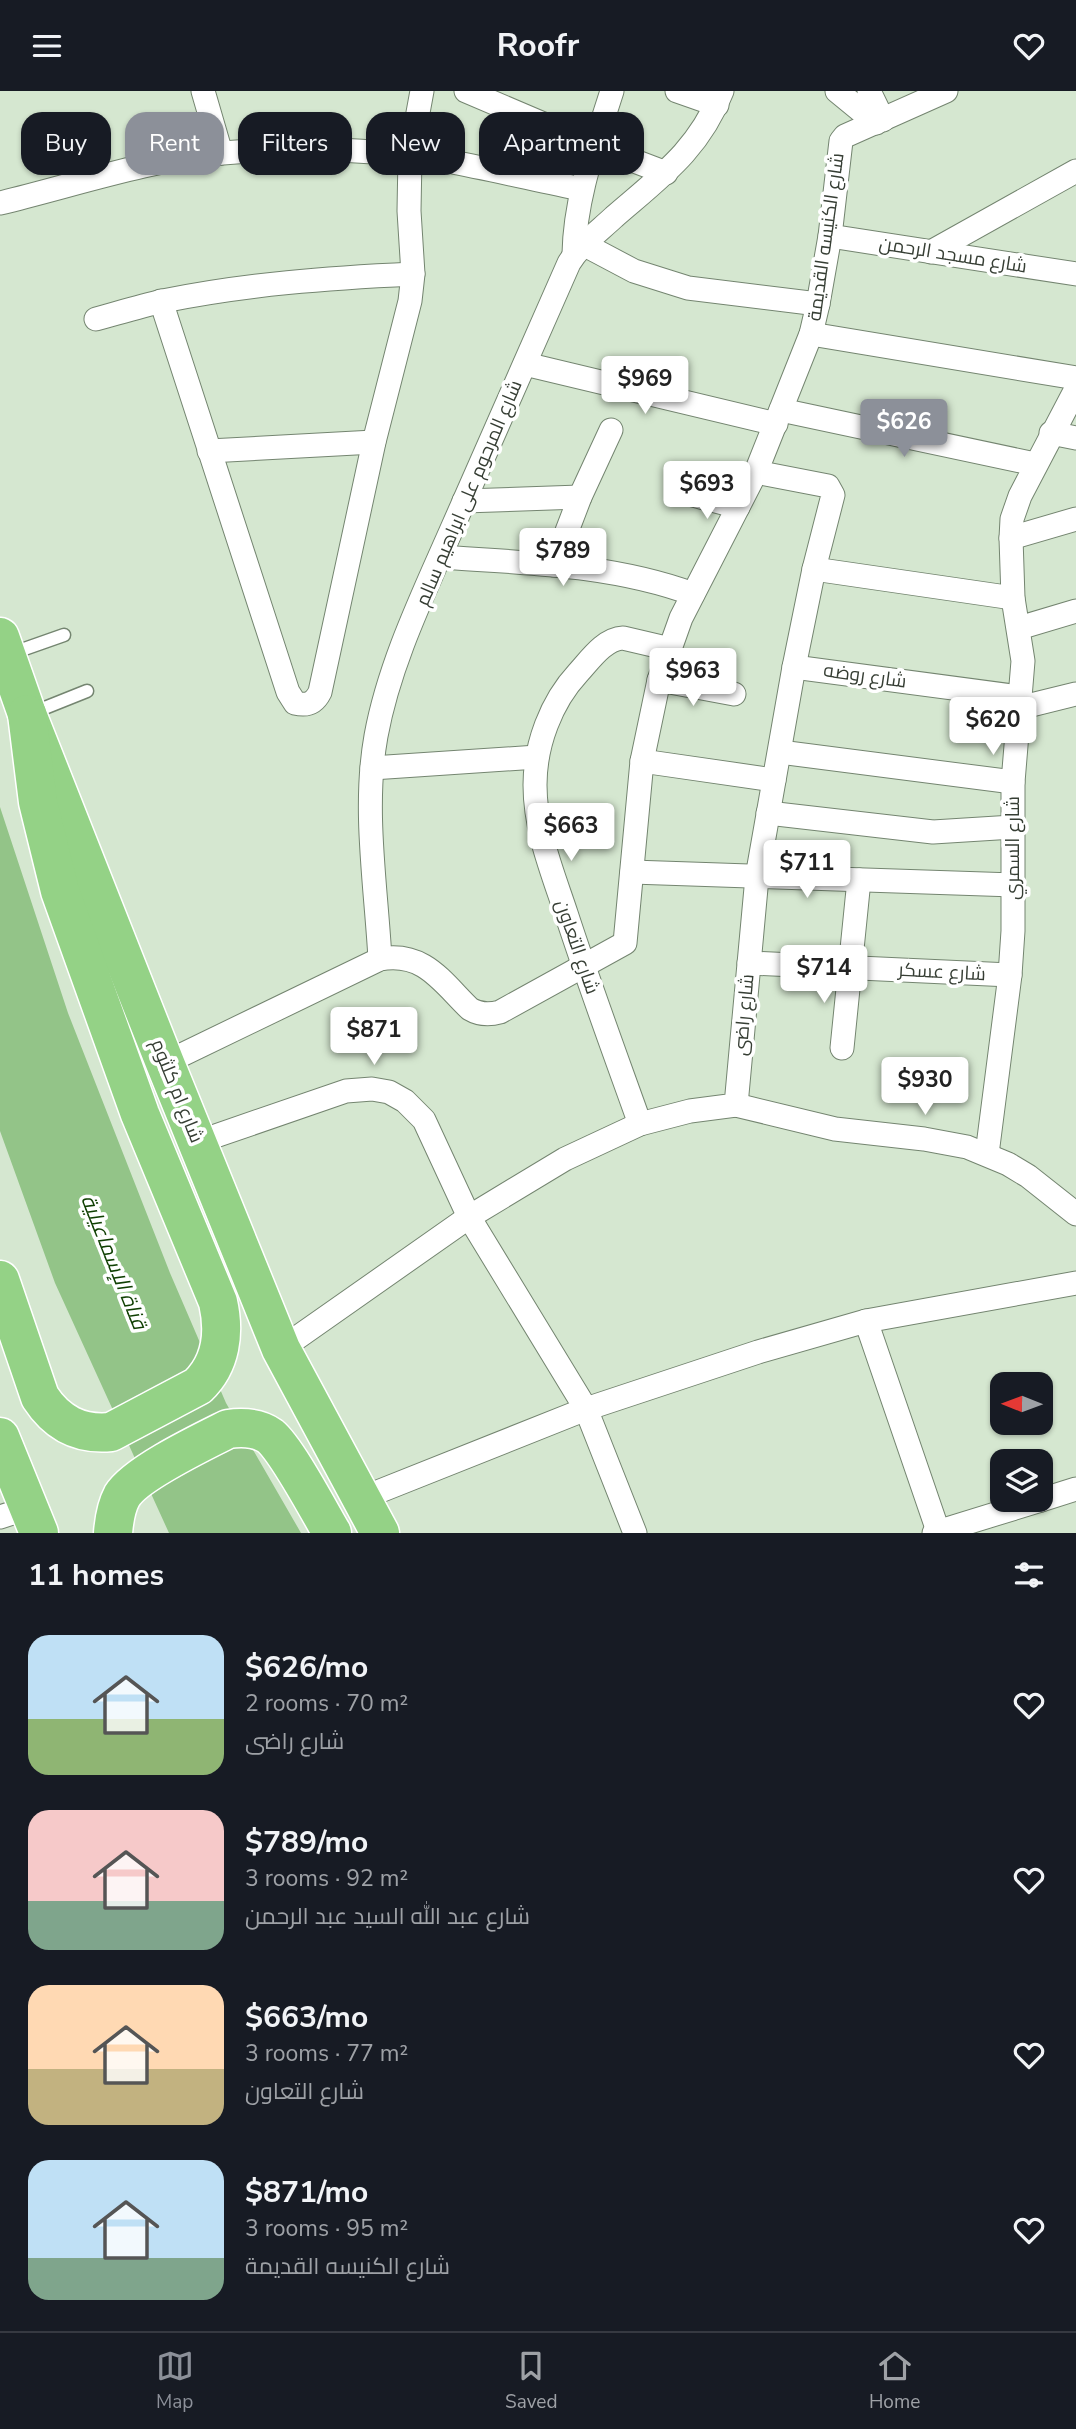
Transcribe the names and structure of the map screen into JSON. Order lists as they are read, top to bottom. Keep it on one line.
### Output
{"streets":{"highway":["شارع ام كلثوم"],"street":["شارع الكنيسه القديمة","شارع مسجد الرحمن","شارع المرحوم على ابراهيم سالم","شارع روضه","شارع السمري","شارع التعاون","شارع عسكر","شارع راضى"]},"crossings":[["شارع الكنيسه القديمة","شارع مسجد الرحمن"],["شارع الكنيسه القديمة","شارع المرحوم على ابراهيم سالم"],["شارع الكنيسه القديمة","شارع التعاون"],["شارع الكنيسه القديمة","شارع راضى"],["شارع الكنيسه القديمة","شارع ام كلثوم"],["شارع روضه","شارع السمري"],["شارع روضه","شارع راضى"],["شارع السمري","شارع عسكر"],["شارع عسكر","شارع راضى"]],"water":["قناة الإسماعيلية"],"north":"left","page":{"header":"Roofr","chip":["Buy","Rent","Filters","New","Apartment"],"price":["$969","$626","$693","$789","$963","$620","$663","$711","$714","$871","$930"],"heading":"11 homes","list":[{"name":"$626/mo","note":"2 rooms · 70 m² · شارع راضى"},{"name":"$789/mo","note":"3 rooms · 92 m² · شارع عبد الله السيد عبد الرحمن"},{"name":"$663/mo","note":"3 rooms · 77 m² · شارع التعاون"},{"name":"$871/mo","note":"3 rooms · 95 m² · شارع الكنيسه القديمة"}],"tabs":["Map","Saved","Home"]}}
